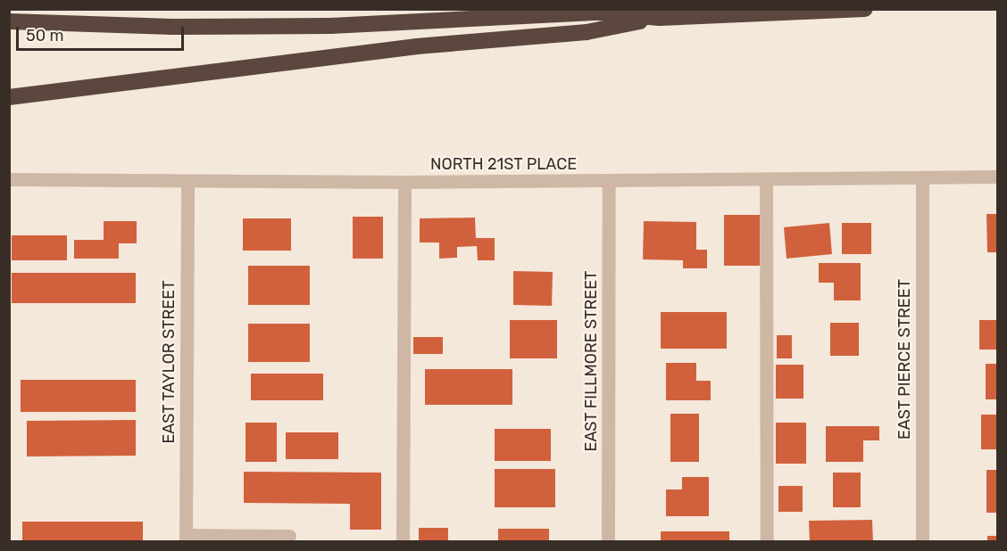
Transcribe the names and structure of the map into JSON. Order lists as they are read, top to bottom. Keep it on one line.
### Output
{"streets":{"street":["NORTH 21ST PLACE","EAST PIERCE STREET","EAST FILLMORE STREET","EAST TAYLOR STREET"]},"crossings":[["NORTH 21ST PLACE","EAST PIERCE STREET"],["NORTH 21ST PLACE","EAST FILLMORE STREET"],["NORTH 21ST PLACE","EAST TAYLOR STREET"]],"scale_bar":"50 m"}
